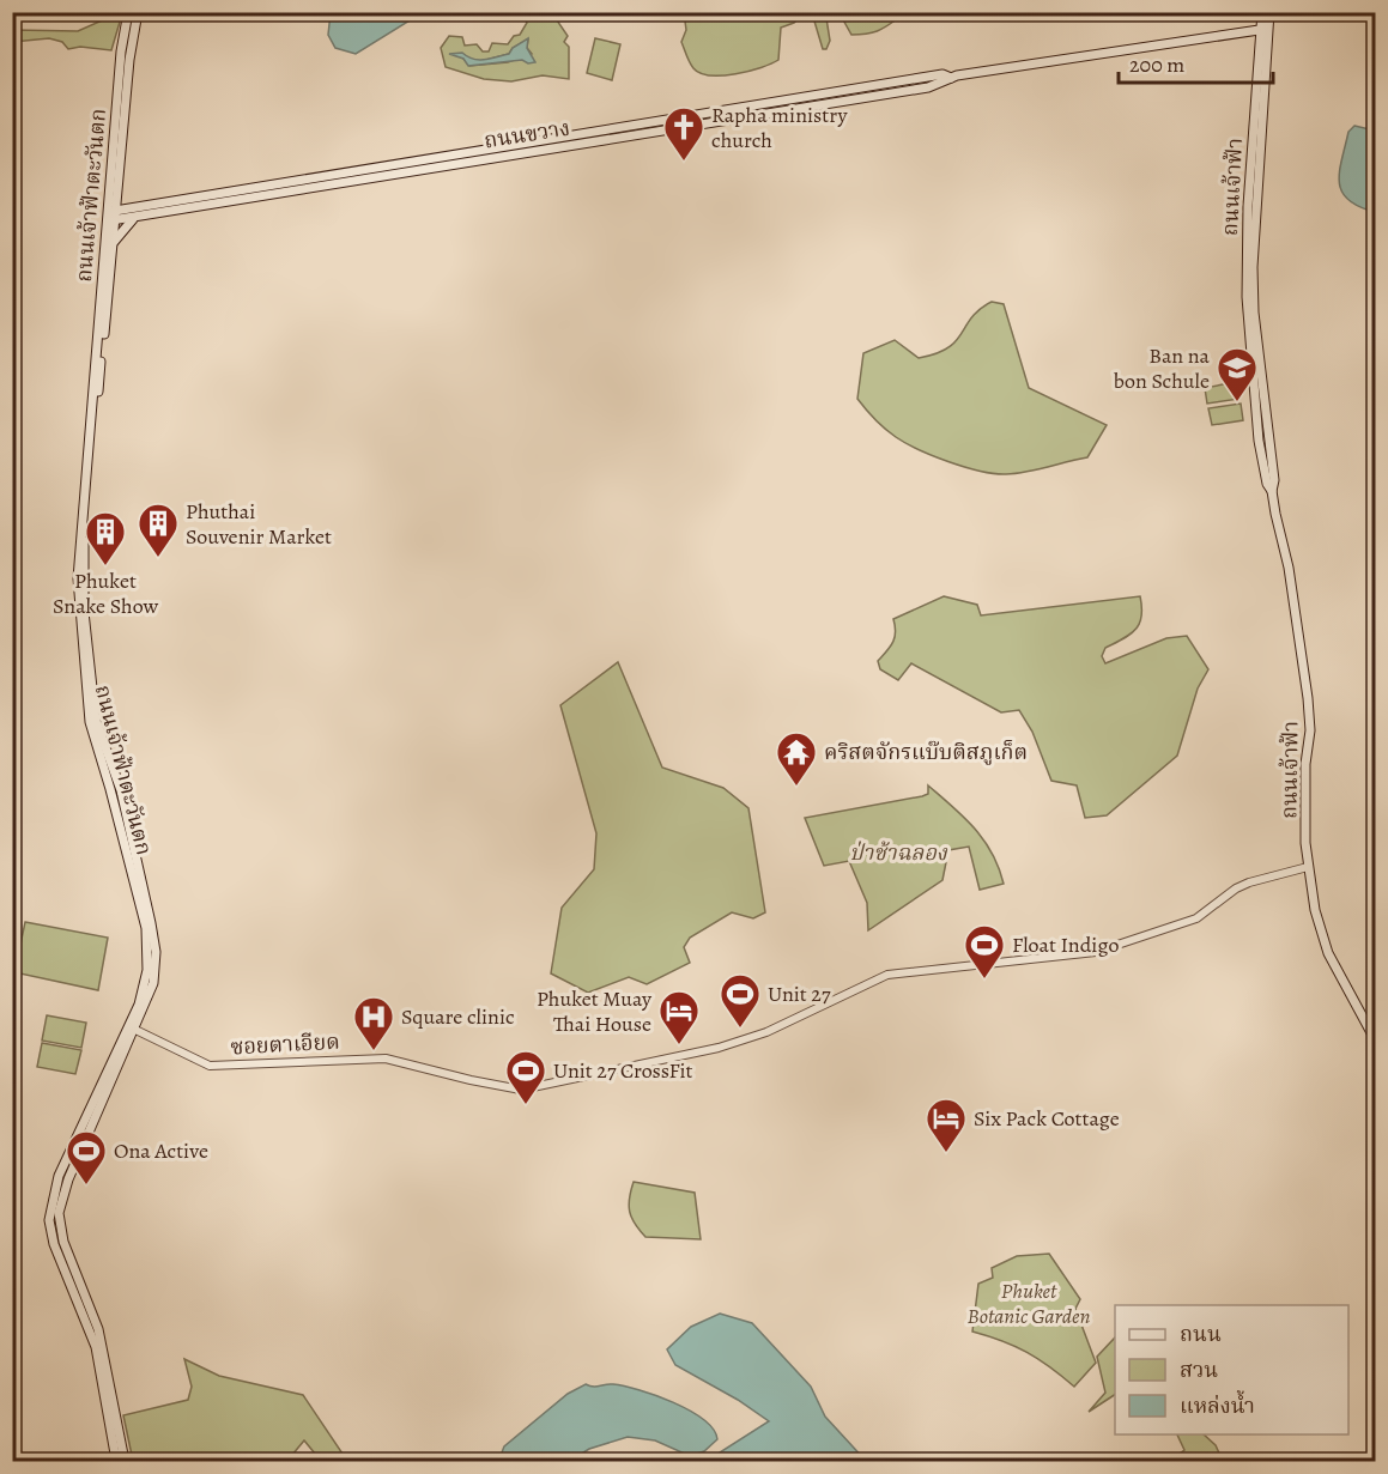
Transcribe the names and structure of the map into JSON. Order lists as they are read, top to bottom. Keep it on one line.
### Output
{"streets":{"main road":["ถนนขวาง","ถนนเจ้าฟ้า","ถนนเจ้าฟ้าตะวันตก"],"street":["ซอยตาเอียด"]},"crossings":[["ถนนขวาง","ถนนเจ้าฟ้า"],["ถนนขวาง","ถนนเจ้าฟ้าตะวันตก"],["ถนนเจ้าฟ้า","ซอยตาเอียด"],["ถนนเจ้าฟ้าตะวันตก","ซอยตาเอียด"]],"parks":["ป่าช้าฉลอง","Phuket Botanic Garden"],"places":{"church":["Rapha ministry church"],"school or university":["Ban na bon Schule"],"building":["Phuthai Souvenir Market","Phuket Snake Show"],"temple":["คริสตจักรแบ๊บติสภูเก็ต"],"sports":["Float Indigo","Unit 27","Unit 27 CrossFit","Ona Active"],"hotel":["Phuket Muay Thai House","Six Pack Cottage"],"hospital":["Square clinic"]},"legend":["ถนน","สวน","แหล่งน้ำ"],"scale_bar":"200 m"}
